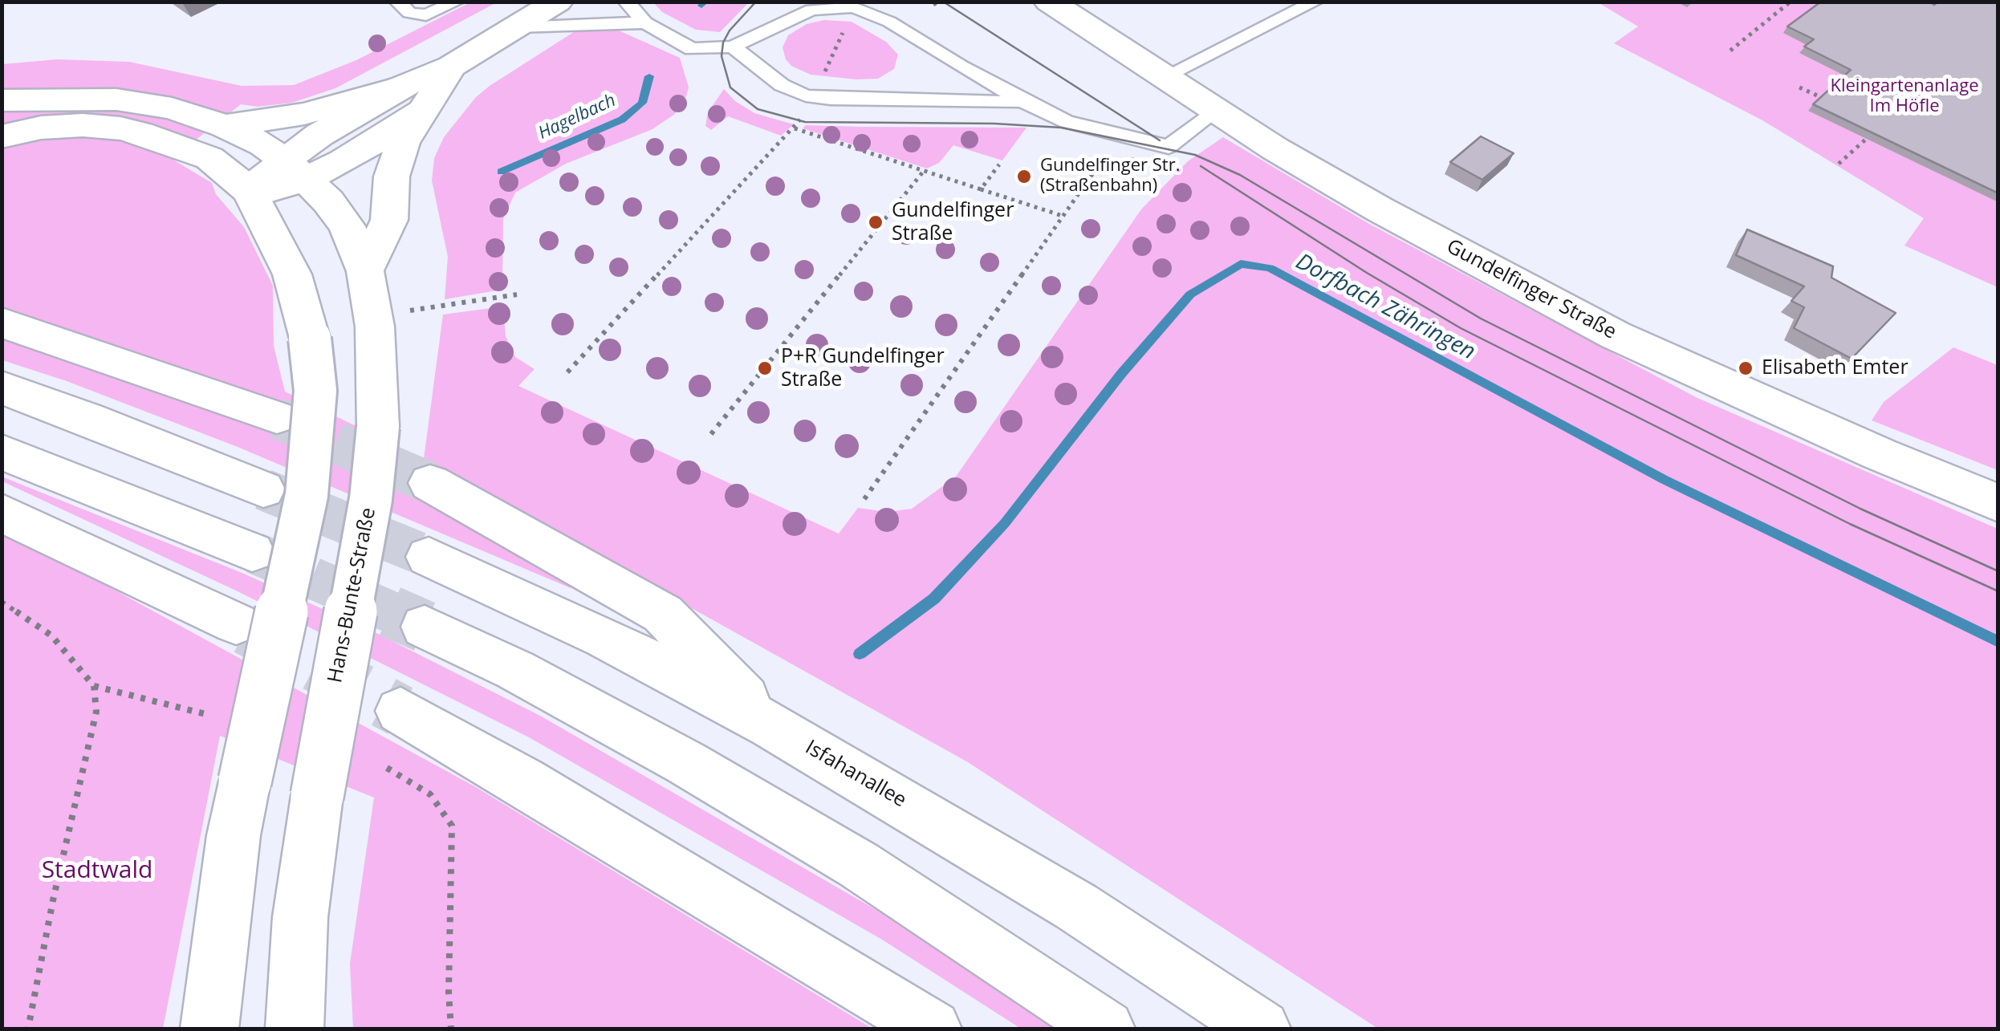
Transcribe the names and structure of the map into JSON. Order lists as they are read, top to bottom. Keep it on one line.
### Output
{"streets":{"main road":["Gundelfinger Straße","Hans-Bunte-Straße","Isfahanallee"]},"water":["Hagelbach","Dorfbach Zähringen"],"parks":["Kleingartenanlage Im Höfle","Stadtwald"],"places":["Gundelfinger Str. (Straßenbahn)","Gundelfinger Straße","P+R Gundelfinger Straße","Elisabeth Emter"]}
